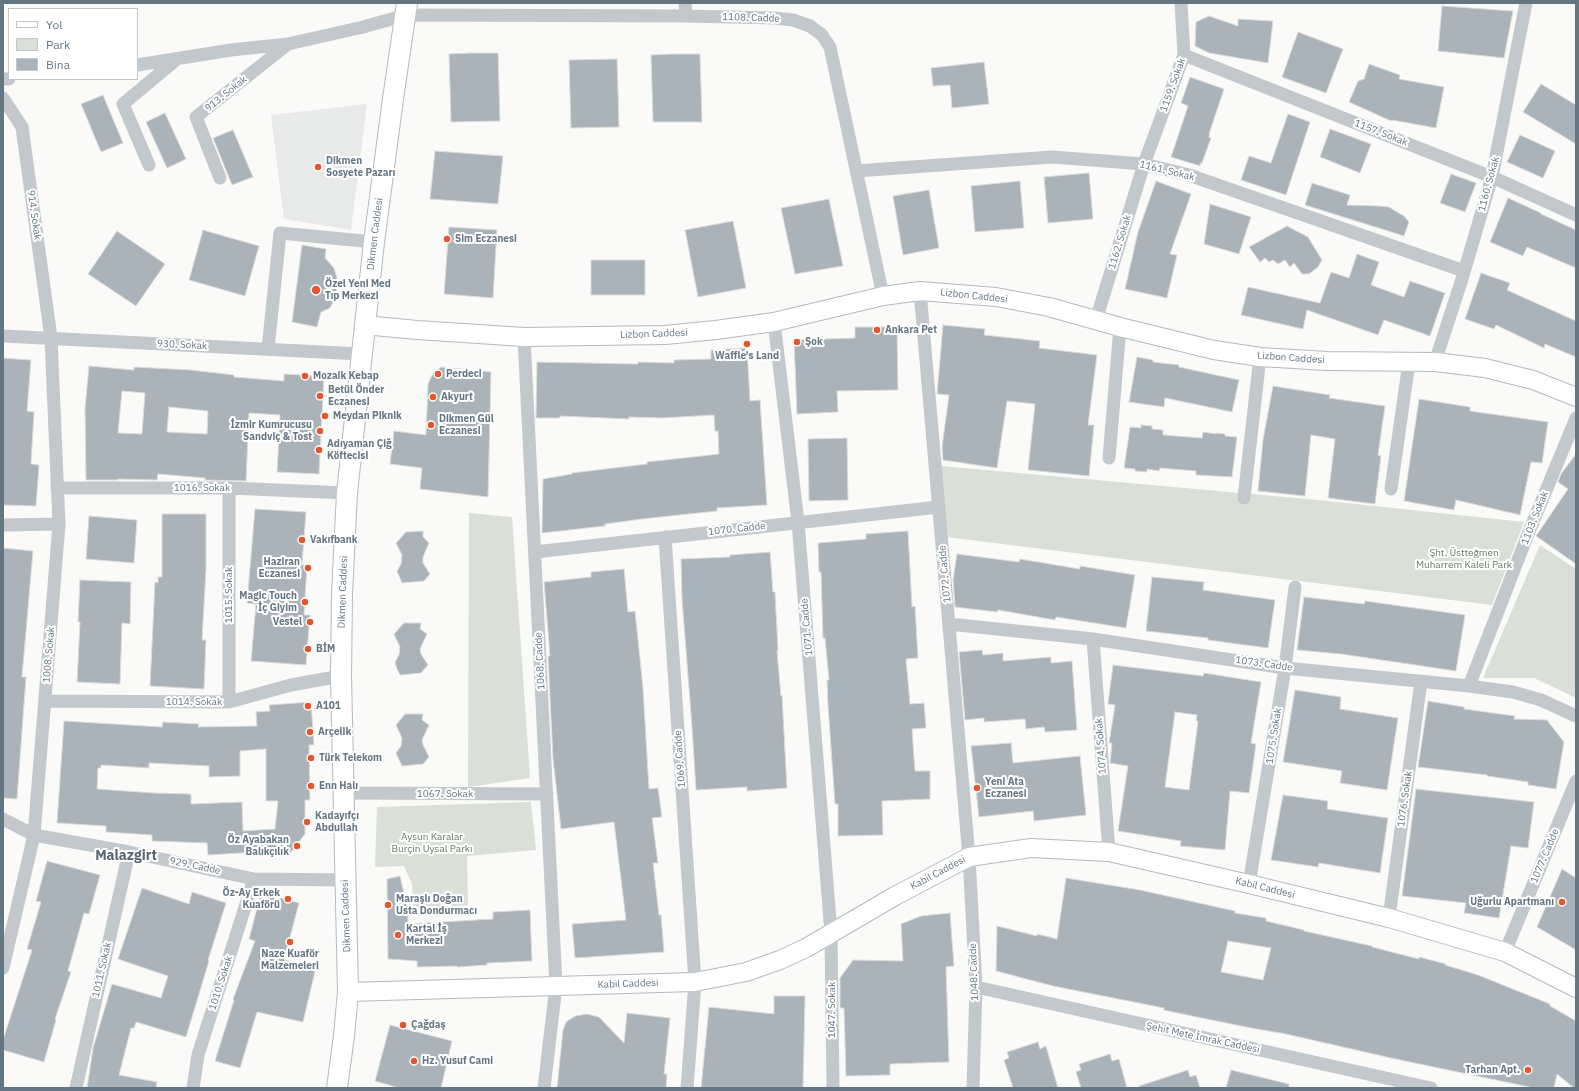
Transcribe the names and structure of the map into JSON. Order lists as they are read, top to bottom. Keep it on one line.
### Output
{"streets":{"main road":["Dikmen Caddesi","Lizbon Caddesi","Kabil Caddesi"],"street":["1108. Cadde","1159. Sokak","913. Sokak","1157. Sokak","1161. Sokak","1160. Sokak","914. Sokak","1162. Sokak","930. Sokak","1016. Sokak","1103. Sokak","1070. Cadde","1072. Cadde","1015. Sokak","1071. Cadde","1008. Sokak","1068. Cadde","1073. Cadde","1014. Sokak","1075. Sokak","1074. Sokak","1069. Cadde","1067. Sokak","1076. Sokak","1077. Cadde","929. Cadde","1011. Sokak","1048. Cadde","1010. Sokak","1047. Sokak","Şehit Mete İmrak Caddesi"]},"crossings":[["1108. Cadde","913. Sokak"],["1108. Cadde","1161. Sokak"],["1108. Cadde","Dikmen Caddesi"],["1108. Cadde","Lizbon Caddesi"],["1159. Sokak","1157. Sokak"],["1159. Sokak","1161. Sokak"],["1159. Sokak","1162. Sokak"],["913. Sokak","Dikmen Caddesi"],["1157. Sokak","1160. Sokak"],["1161. Sokak","1160. Sokak"],["1161. Sokak","1162. Sokak"],["1160. Sokak","Lizbon Caddesi"],["914. Sokak","930. Sokak"],["914. Sokak","1008. Sokak"],["Dikmen Caddesi","Lizbon Caddesi"],["Dikmen Caddesi","930. Sokak"],["Dikmen Caddesi","1016. Sokak"],["Dikmen Caddesi","1014. Sokak"],["Dikmen Caddesi","1067. Sokak"],["Dikmen Caddesi","929. Cadde"],["Dikmen Caddesi","Kabil Caddesi"],["1162. Sokak","Lizbon Caddesi"],["Lizbon Caddesi","1072. Cadde"],["Lizbon Caddesi","1071. Cadde"],["Lizbon Caddesi","1068. Cadde"],["930. Sokak","1008. Sokak"],["1016. Sokak","1015. Sokak"],["1016. Sokak","1008. Sokak"],["1103. Sokak","1073. Cadde"],["1070. Cadde","1072. Cadde"],["1070. Cadde","1071. Cadde"],["1070. Cadde","1068. Cadde"],["1070. Cadde","1069. Cadde"],["1072. Cadde","1073. Cadde"],["1072. Cadde","Kabil Caddesi"],["1072. Cadde","1048. Cadde"],["1015. Sokak","1014. Sokak"],["1071. Cadde","Kabil Caddesi"],["1071. Cadde","1047. Sokak"],["1008. Sokak","1014. Sokak"],["1008. Sokak","929. Cadde"],["1068. Cadde","1067. Sokak"],["1068. Cadde","Kabil Caddesi"],["1073. Cadde","1075. Sokak"],["1073. Cadde","1074. Sokak"],["1073. Cadde","1076. Sokak"],["1075. Sokak","Kabil Caddesi"],["1074. Sokak","Kabil Caddesi"],["1069. Cadde","Kabil Caddesi"],["1076. Sokak","Kabil Caddesi"],["1077. Cadde","Kabil Caddesi"],["929. Cadde","1011. Sokak"],["929. Cadde","1010. Sokak"],["Kabil Caddesi","1048. Cadde"],["Kabil Caddesi","1047. Sokak"],["1048. Cadde","Şehit Mete İmrak Caddesi"]],"districts":["Malazgirt"],"parks":["Şht. Üstteğmen Muharrem Kaleli Park","Aysun Karalar Burçin Uysal Parkı"],"places":["Dikmen Sosyete Pazarı","Sim Eczanesi","Özel Yeni Med Tıp Merkezi","Ankara Pet","Şok","Waffle's Land","Perdeci","Mozaik Kebap","Betül Önder Eczanesi","Akyurt","Meydan Piknik","Dikmen Gül Eczanesi","İzmir Kumrucusu Sandviç & Tost","Adıyaman Çiğ Köftecisi","Vakıfbank","Haziran Eczanesi","Magic Touch İç Giyim","Vestel","BİM","A101","Arçelik","Türk Telekom","Enn Halı","Yeni Ata Eczanesi","Kadayıfçı Abdullah","Öz Ayabakan Balıkçılık","Öz-Ay Erkek Kuaförü","Uğurlu Apartmanı","Maraşlı Doğan Usta Dondurmacı","Kartal İş Merkezi","Naze Kuaför Malzemeleri","Çağdaş","Hz. Yusuf Cami","Tarhan Apt."],"legend":["Yol","Park","Bina"]}
